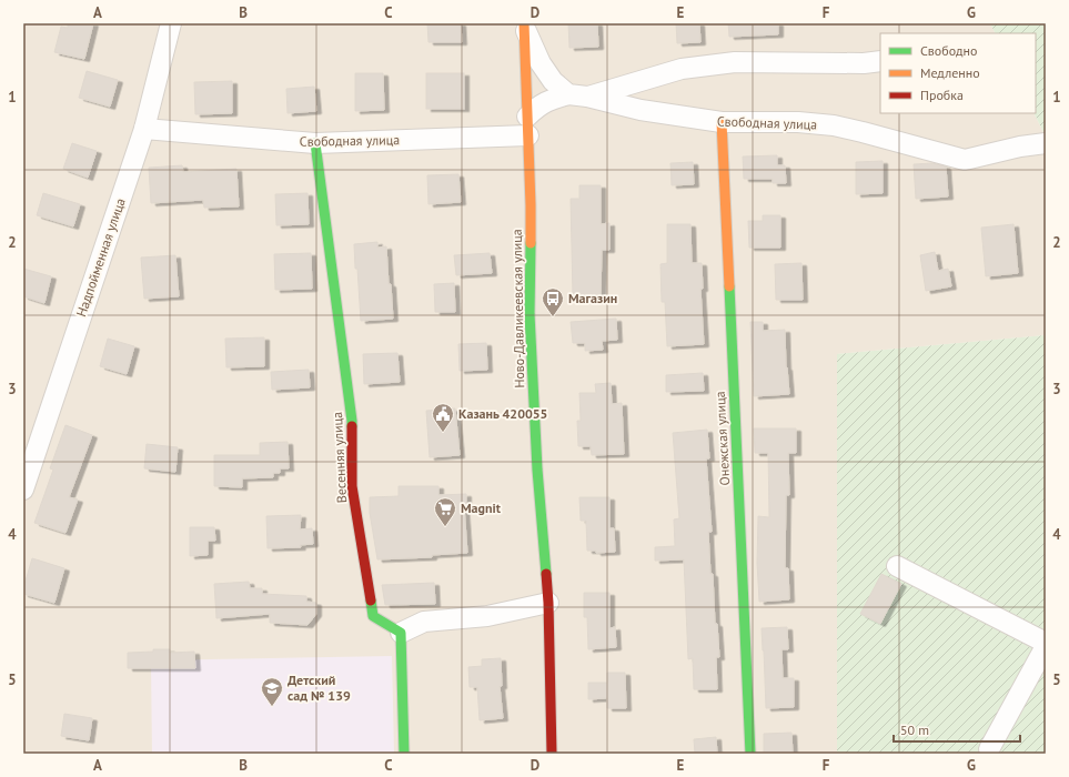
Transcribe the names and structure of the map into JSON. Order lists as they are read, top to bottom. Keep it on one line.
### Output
{"streets":{"street":["Свободная улица","Надпойменная улица","Ново-Давликеевская улица","Онежская улица","Весенняя улица"]},"crossings":[["Свободная улица","Надпойменная улица"],["Свободная улица","Ново-Давликеевская улица"],["Свободная улица","Онежская улица"],["Свободная улица","Весенняя улица"]],"places":{"bus stop":["Магазин"],"public building":["Казань 420055"],"supermarket":["Magnit"],"school or university":["Детский сад № 139"]},"legend":["Свободно","Медленно","Пробка"],"scale_bar":"50 m","grid":{"columns":["A","B","C","D","E","F","G"],"rows":["1","2","3","4","5"]}}
